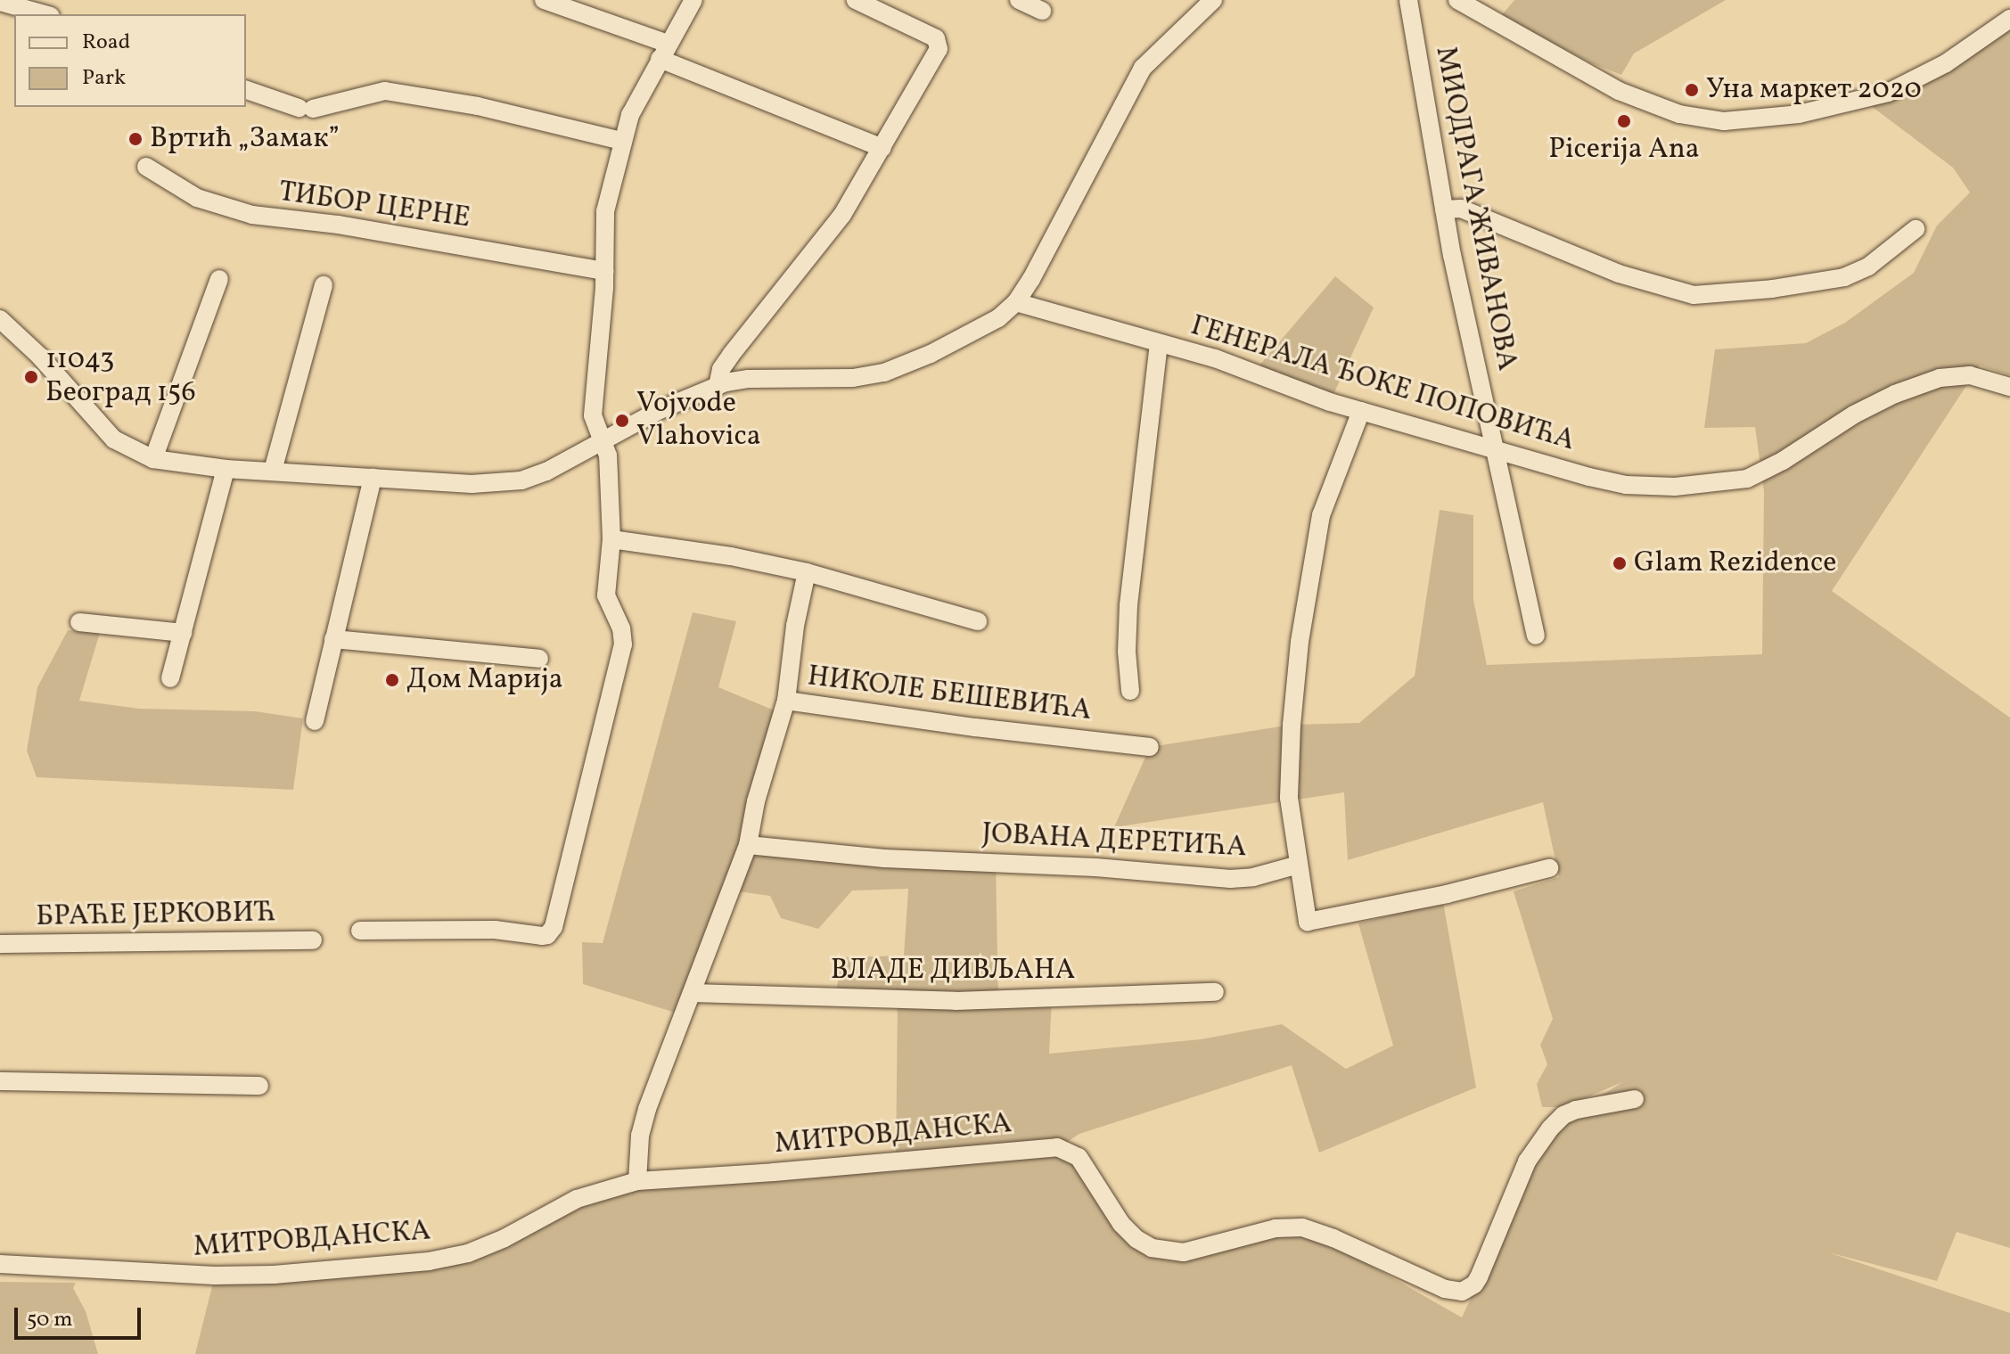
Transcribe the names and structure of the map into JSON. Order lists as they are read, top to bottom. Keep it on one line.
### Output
{"streets":{"street":["ТИБОР ЦЕРНЕ","МИОДРАГА ЖИВАНОВА","ГЕНЕРАЛА ЂОКЕ ПОПОВИЋА","НИКОЛЕ БЕШЕВИЋА","ЈОВАНА ДЕРЕТИЋА","БРАЋЕ ЈЕРКОВИЋ","ВЛАДЕ ДИВЉАНА","МИТРОВДАНСКА"]},"crossings":[["МИОДРАГА ЖИВАНОВА","ГЕНЕРАЛА ЂОКЕ ПОПОВИЋА"],["ГЕНЕРАЛА ЂОКЕ ПОПОВИЋА","НИКОЛЕ БЕШЕВИЋА"]],"places":["Уна маркет 2020","Picerija Ana","Вртић „Замак”","11043 Београд 156","Vojvode Vlahovica","Glam Rezidence","Дом Марија"],"legend":["Road","Park"],"scale_bar":"50 m"}
